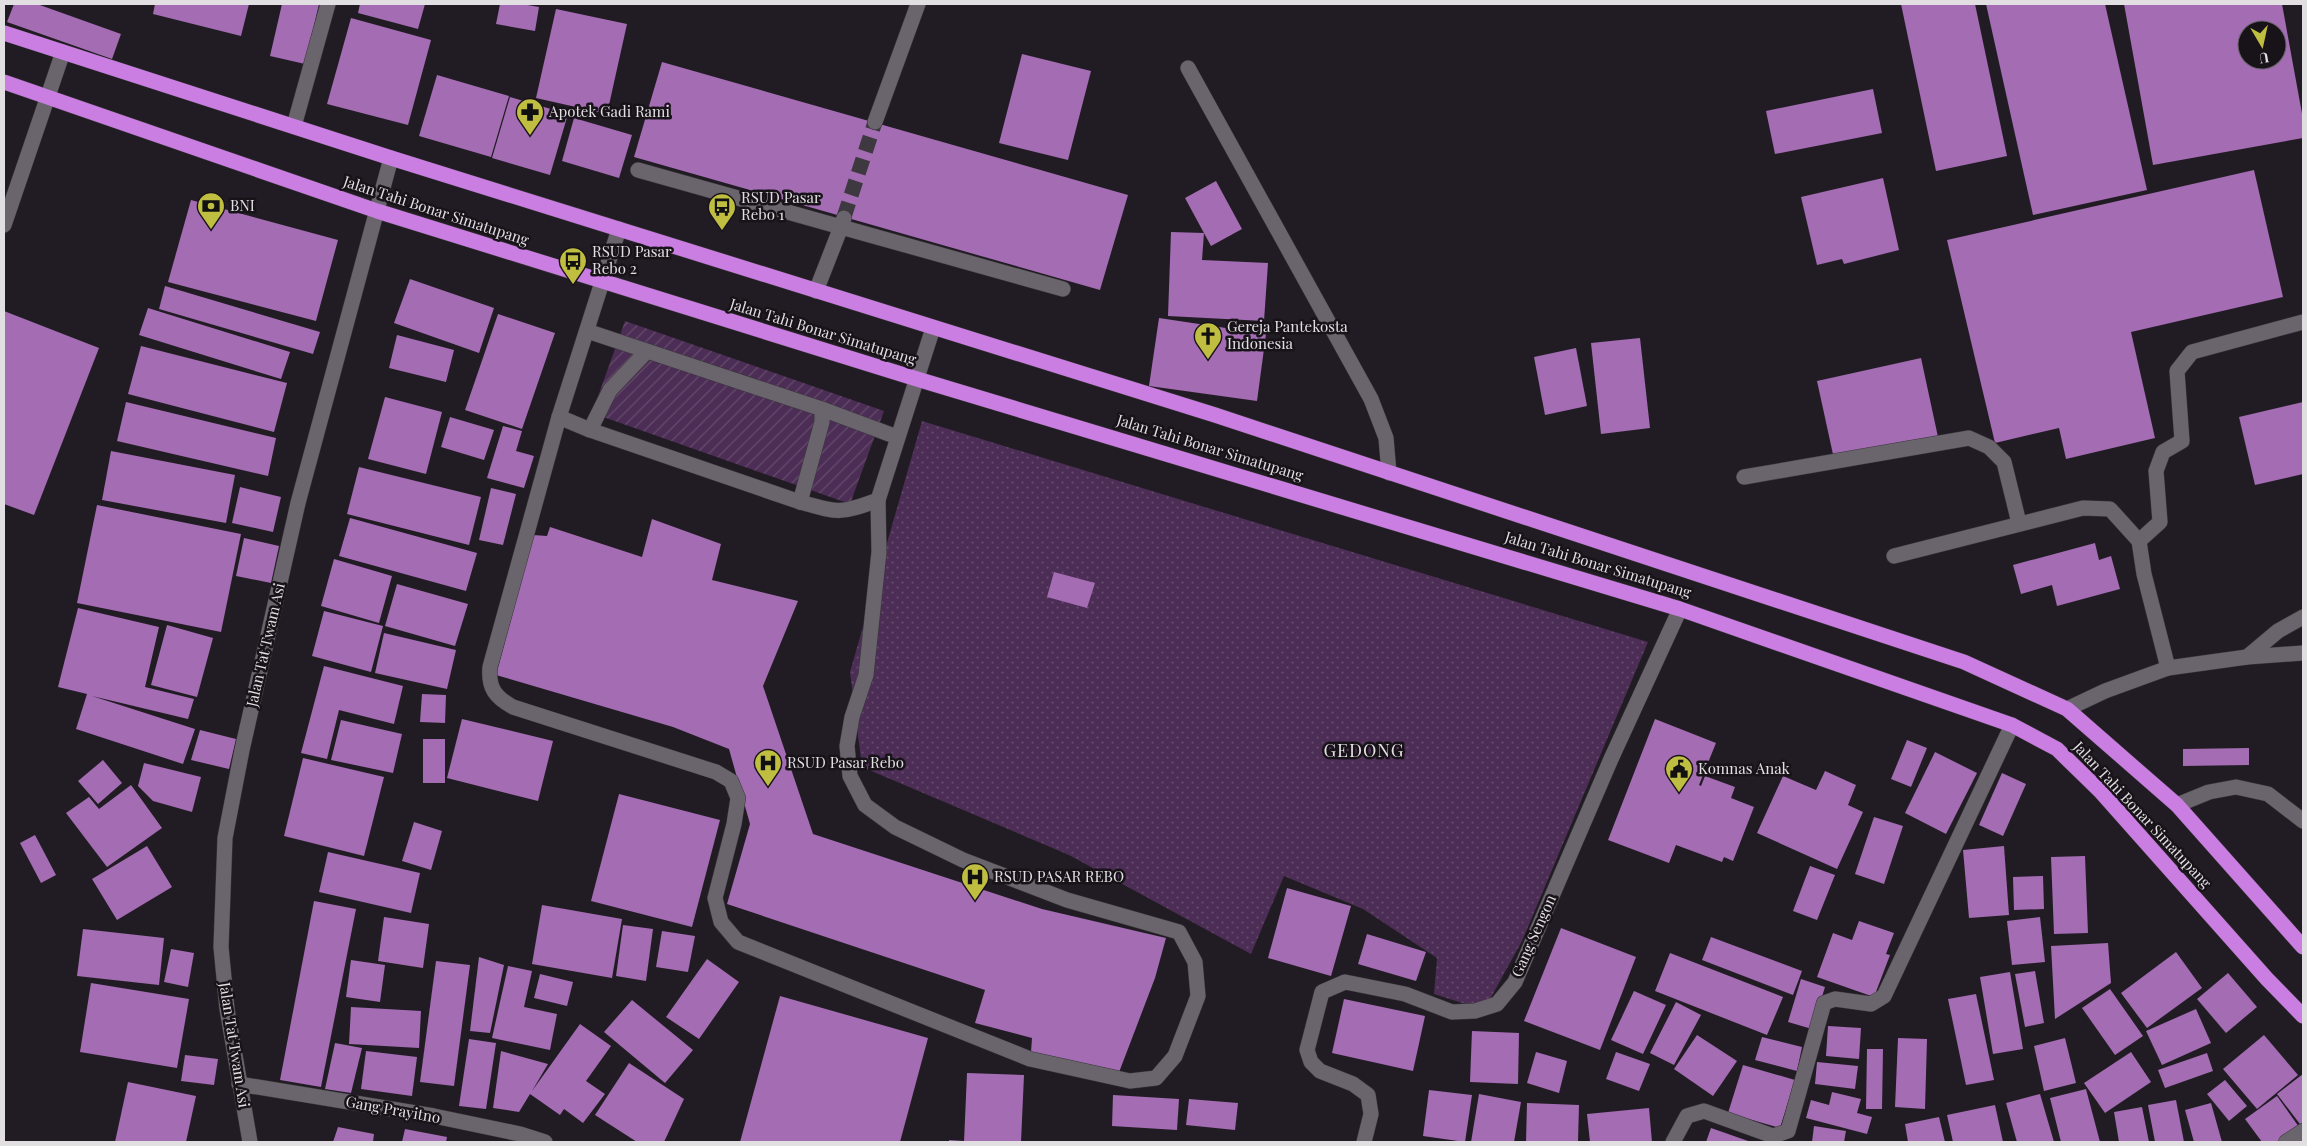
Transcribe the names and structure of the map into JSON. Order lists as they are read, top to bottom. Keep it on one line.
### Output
{"streets":{"highway":["Jalan Tahi Bonar Simatupang"],"street":["Jalan Tat Twam Asi","Gang Sengon","Gang Prayitno"]},"crossings":[["Jalan Tahi Bonar Simatupang","Jalan Tat Twam Asi"],["Jalan Tahi Bonar Simatupang","Gang Sengon"],["Jalan Tat Twam Asi","Gang Prayitno"]],"districts":["GEDONG"],"places":{"pharmacy":["Apotek Gadi Rami"],"bank":["BNI"],"bus stop":["RSUD Pasar Rebo 1","RSUD Pasar Rebo 2"],"church":["Gereja Pantekosta Indonesia"],"hospital":["RSUD Pasar Rebo","RSUD PASAR REBO"],"public building":["Komnas Anak"]},"north":"bottom"}
